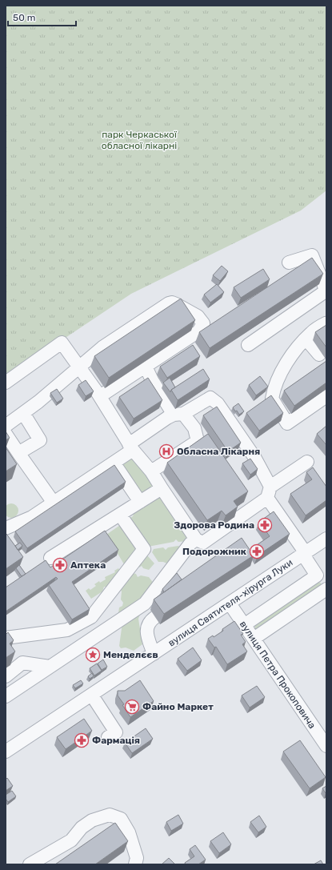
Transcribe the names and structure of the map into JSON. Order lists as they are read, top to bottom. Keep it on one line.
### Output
{"streets":{"street":["вулиця Святителя-хірурга Луки","вулиця Петра Прокоповича"]},"crossings":[["вулиця Святителя-хірурга Луки","вулиця Петра Прокоповича"]],"parks":["парк Черкаської обласної лікарні"],"places":{"hospital":["Обласна Лікарня"],"pharmacy":["Здорова Родина","Подорожник","Аптека","Фармація"],"place":["Менделєєв"],"supermarket":["Файно Маркет"]},"scale_bar":"50 m"}
